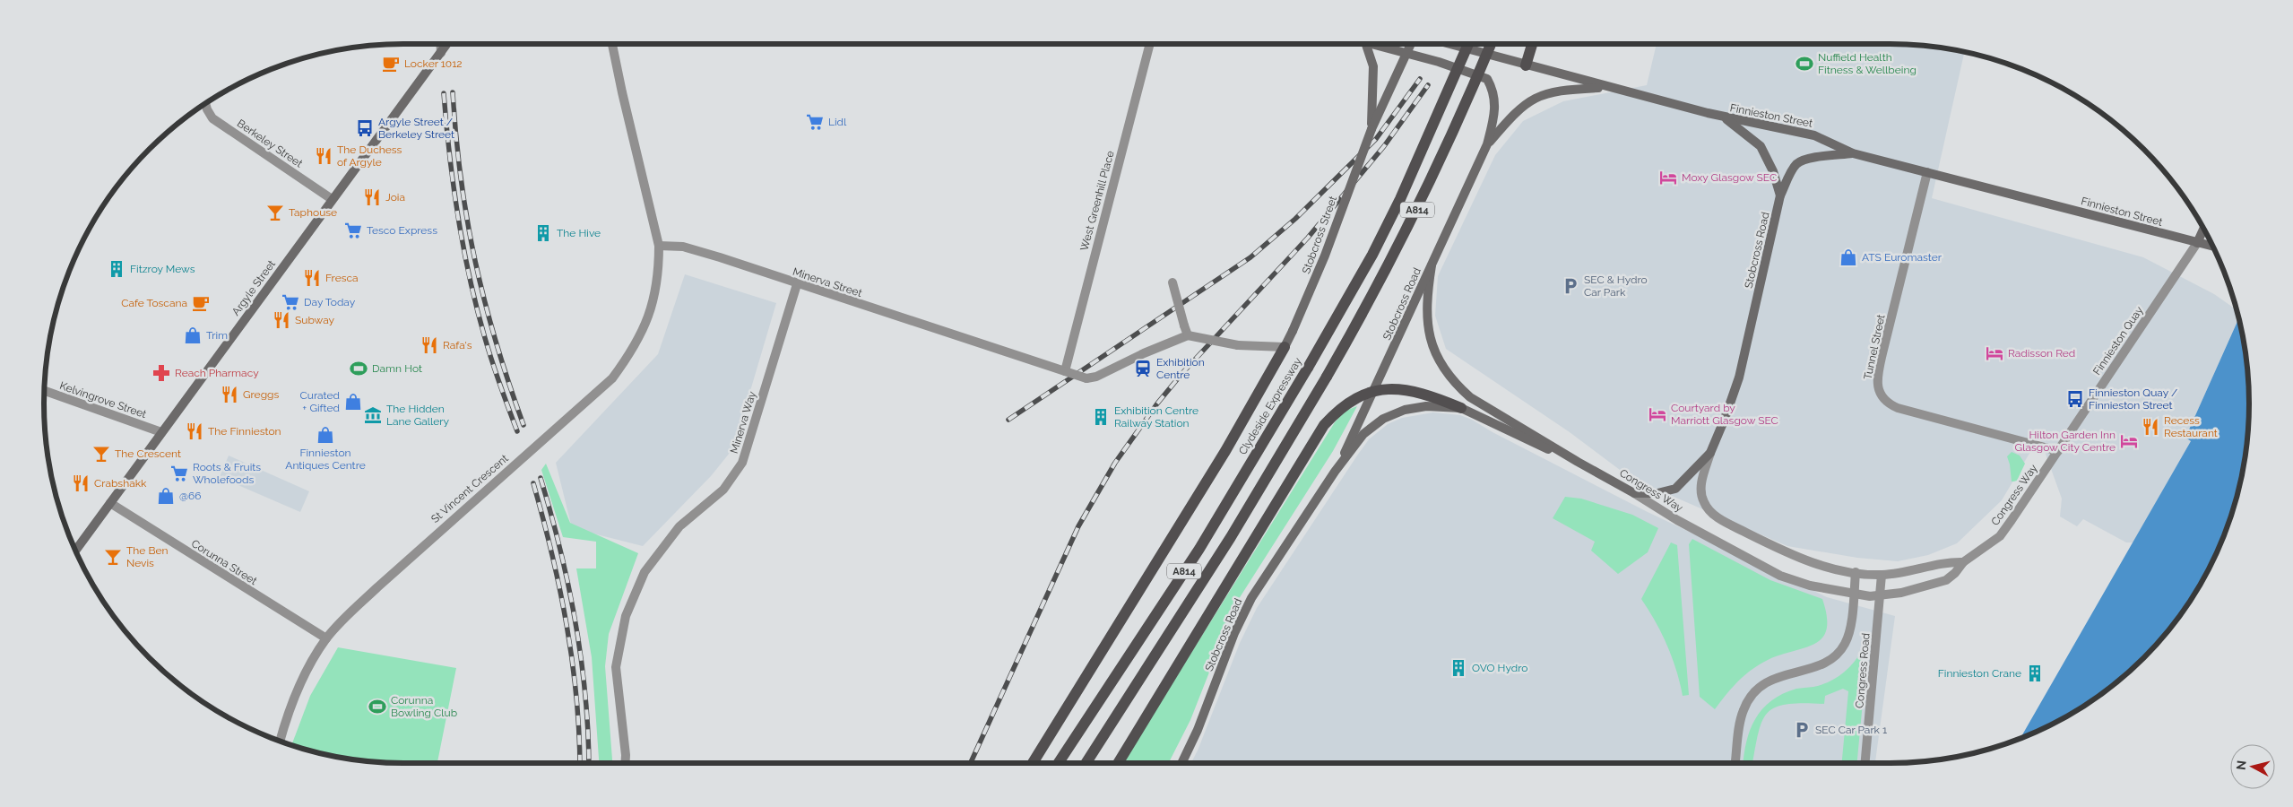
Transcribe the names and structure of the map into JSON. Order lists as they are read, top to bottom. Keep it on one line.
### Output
{"streets":{"main road":["A814","Clydeside Expressway"],"street":["Finnieston Street","Berkeley Street","West Greenhill Place","Stobcross Street","Stobcross Road","Minerva Street","Argyle Street","Finnieston Quay","Tunnel Street","Kelvingrove Street","Minerva Way","St Vincent Crescent","Congress Way","Corunna Street","Congress Road"]},"crossings":[["Finnieston Street","Stobcross Road"],["Finnieston Street","Finnieston Quay"],["Finnieston Street","Tunnel Street"],["Berkeley Street","Argyle Street"],["West Greenhill Place","Minerva Street"],["Stobcross Road","Congress Way"],["Minerva Street","Minerva Way"],["Minerva Street","St Vincent Crescent"],["Argyle Street","Kelvingrove Street"],["Argyle Street","Corunna Street"],["Finnieston Quay","Tunnel Street"],["Finnieston Quay","Congress Way"],["Tunnel Street","Congress Way"],["St Vincent Crescent","Corunna Street"],["Congress Way","Congress Road"]],"places":{"cafe":["Locker 1012","Cafe Toscana"],"sports":["Nuffield Health Fitness & Wellbeing","Damn Hot","Corunna Bowling Club"],"supermarket":["Lidl","Tesco Express","Day Today","Roots & Fruits Wholefoods"],"bus stop":["Argyle Street / Berkeley Street","Finnieston Quay / Finnieston Street"],"restaurant":["The Duchess of Argyle","Joia","Fresca","Subway","Rafa's","Greggs","Recess Restaurant","The Finnieston","Crabshakk"],"hotel":["Moxy Glasgow SEC","Radisson Red","Courtyard by Marriott Glasgow SEC","Hilton Garden Inn Glasgow City Centre"],"bar":["Taphouse","The Crescent","The Ben Nevis"],"building":["The Hive","Fitzroy Mews","Exhibition Centre Railway Station","OVO Hydro","Finnieston Crane"],"shop":["ATS Euromaster","Trim","Curated + Gifted","Finnieston Antiques Centre","@66"],"parking":["SEC & Hydro Car Park","SEC Car Park 1"],"station":["Exhibition Centre"],"pharmacy":["Reach Pharmacy"],"museum":["The Hidden Lane Gallery"]},"north":"left"}
